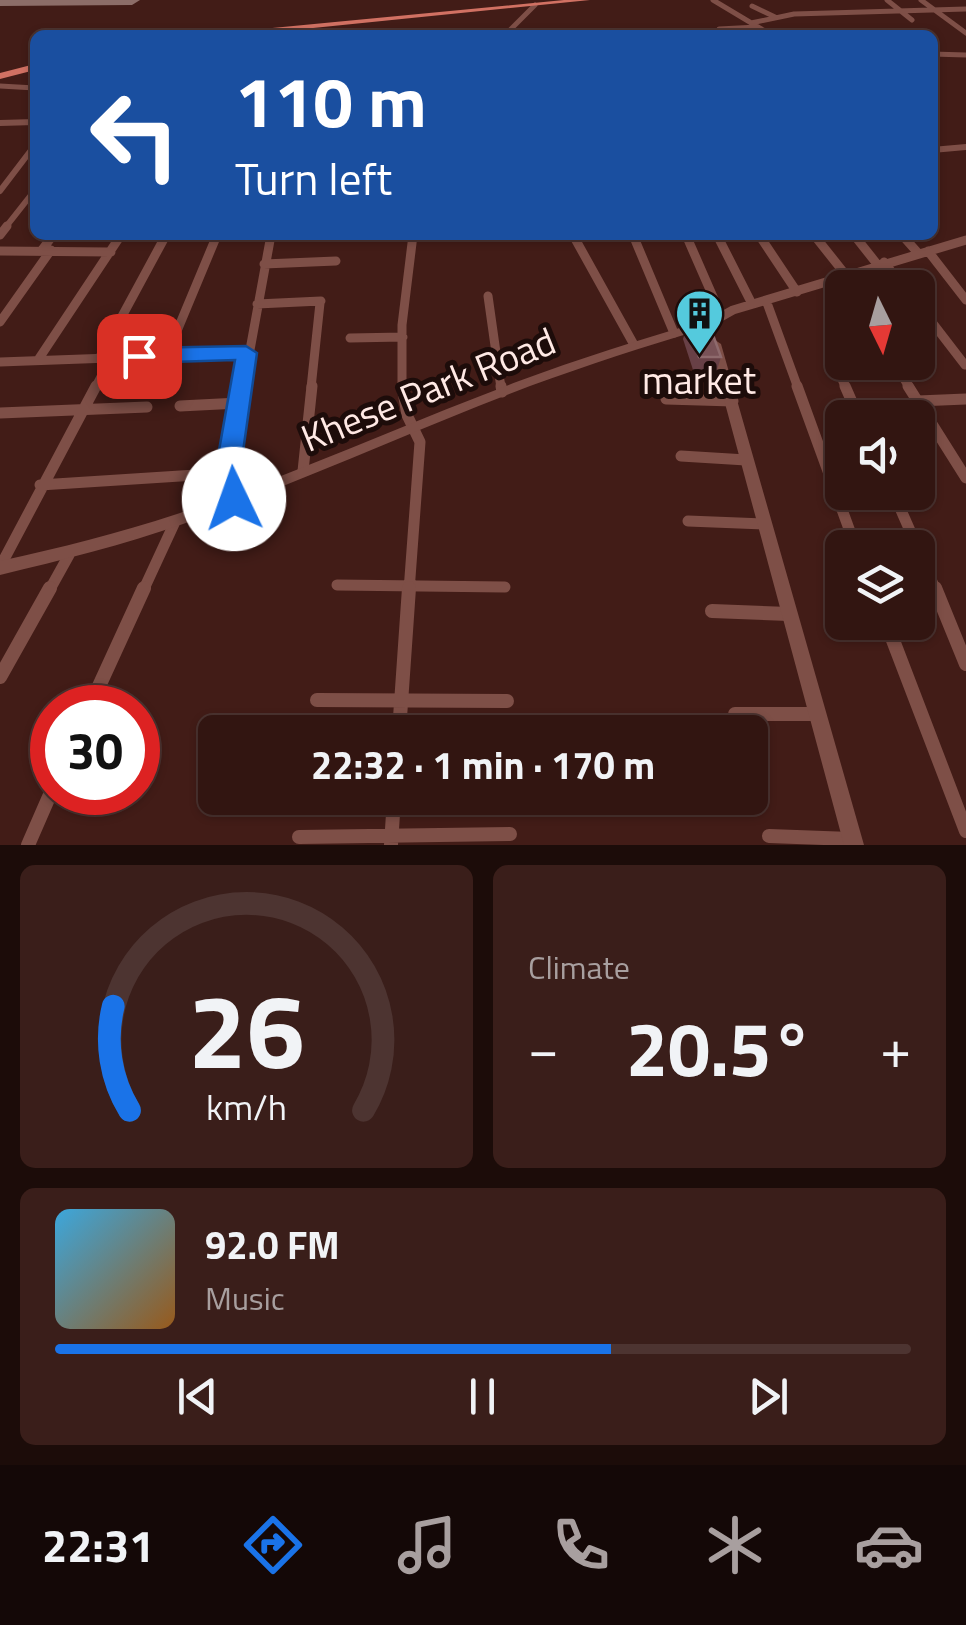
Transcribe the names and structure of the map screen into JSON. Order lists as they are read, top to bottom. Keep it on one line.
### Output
{"streets":{"street":["Khese Park Road"]},"places":{"building":["market"]},"north":"bottom","page":{"turn":["110 m","Turn left"],"limit":"30","trip":"22:32 · 1 min · 170 m","tile":"Climate","heat":["−","20.5°","+"],"song":["92.0 FM","Music"],"tabs":"22:31","gauge":["26","km/h"]}}
